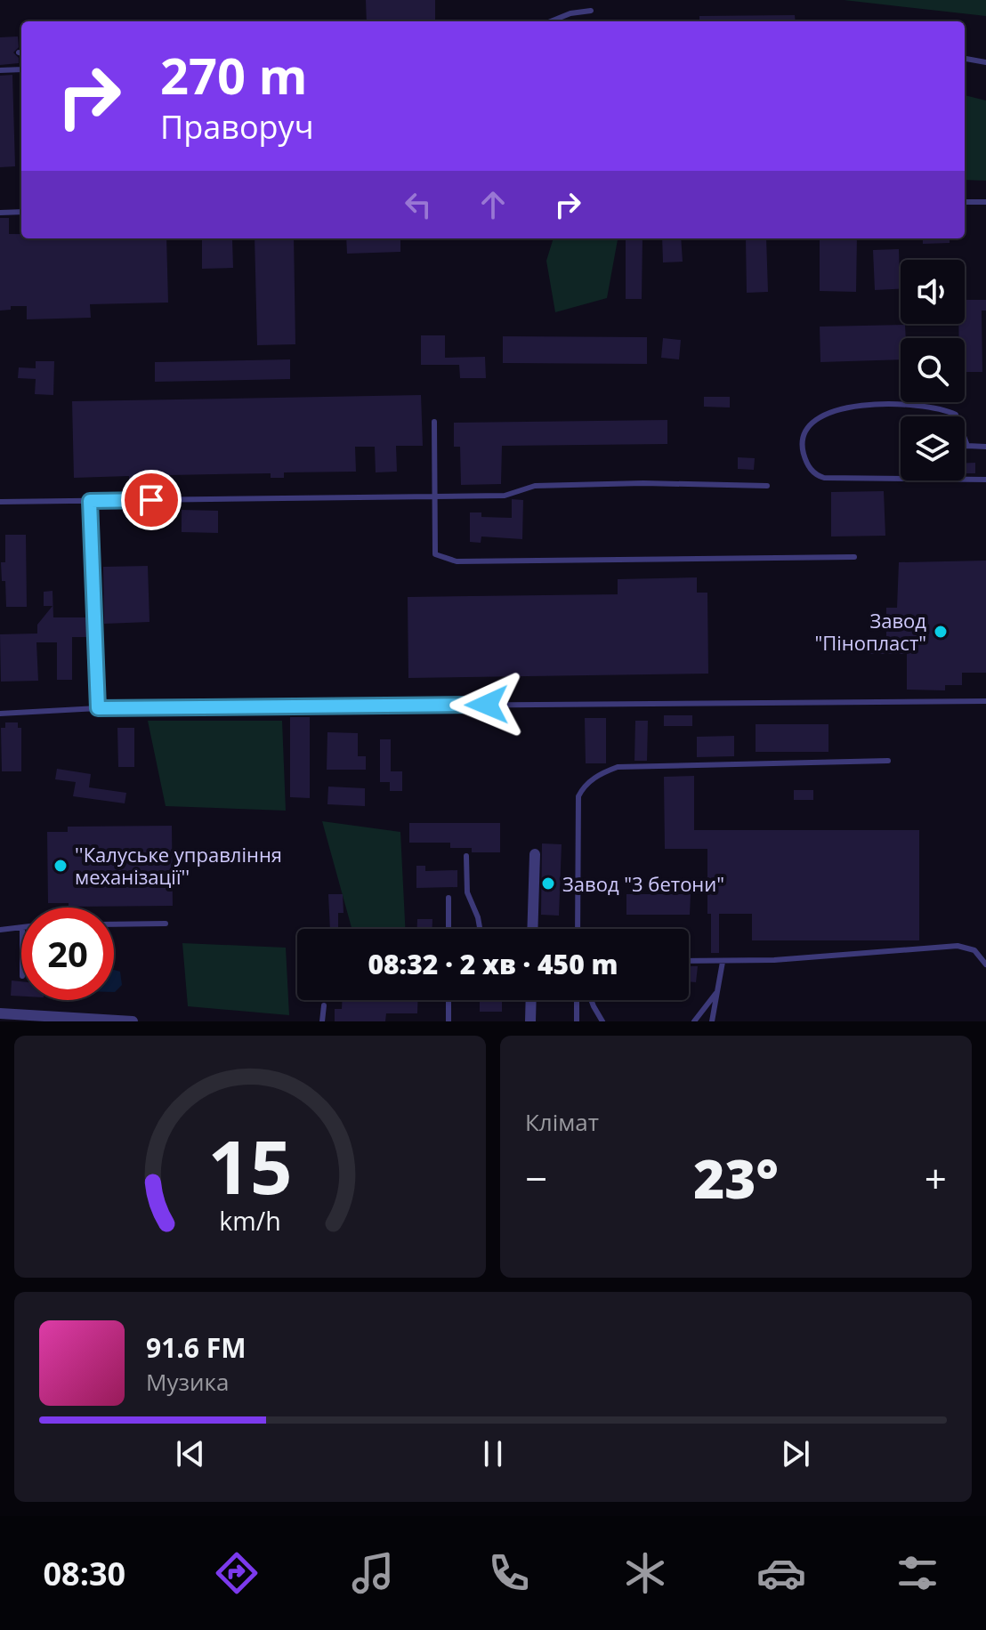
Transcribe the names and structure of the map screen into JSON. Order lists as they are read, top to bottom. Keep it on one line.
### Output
{"places":["Завод \"Пінопласт\"","''Калуське управління механізації''","Завод \"3 бетони\""],"page":{"turn":["270 m","Праворуч"],"limit":"20","trip":"08:32 · 2 хв · 450 m","tile":"Клімат","heat":["−","23°","+"],"song":["91.6 FM","Музика"],"tabs":"08:30","gauge":["15","km/h"]}}
